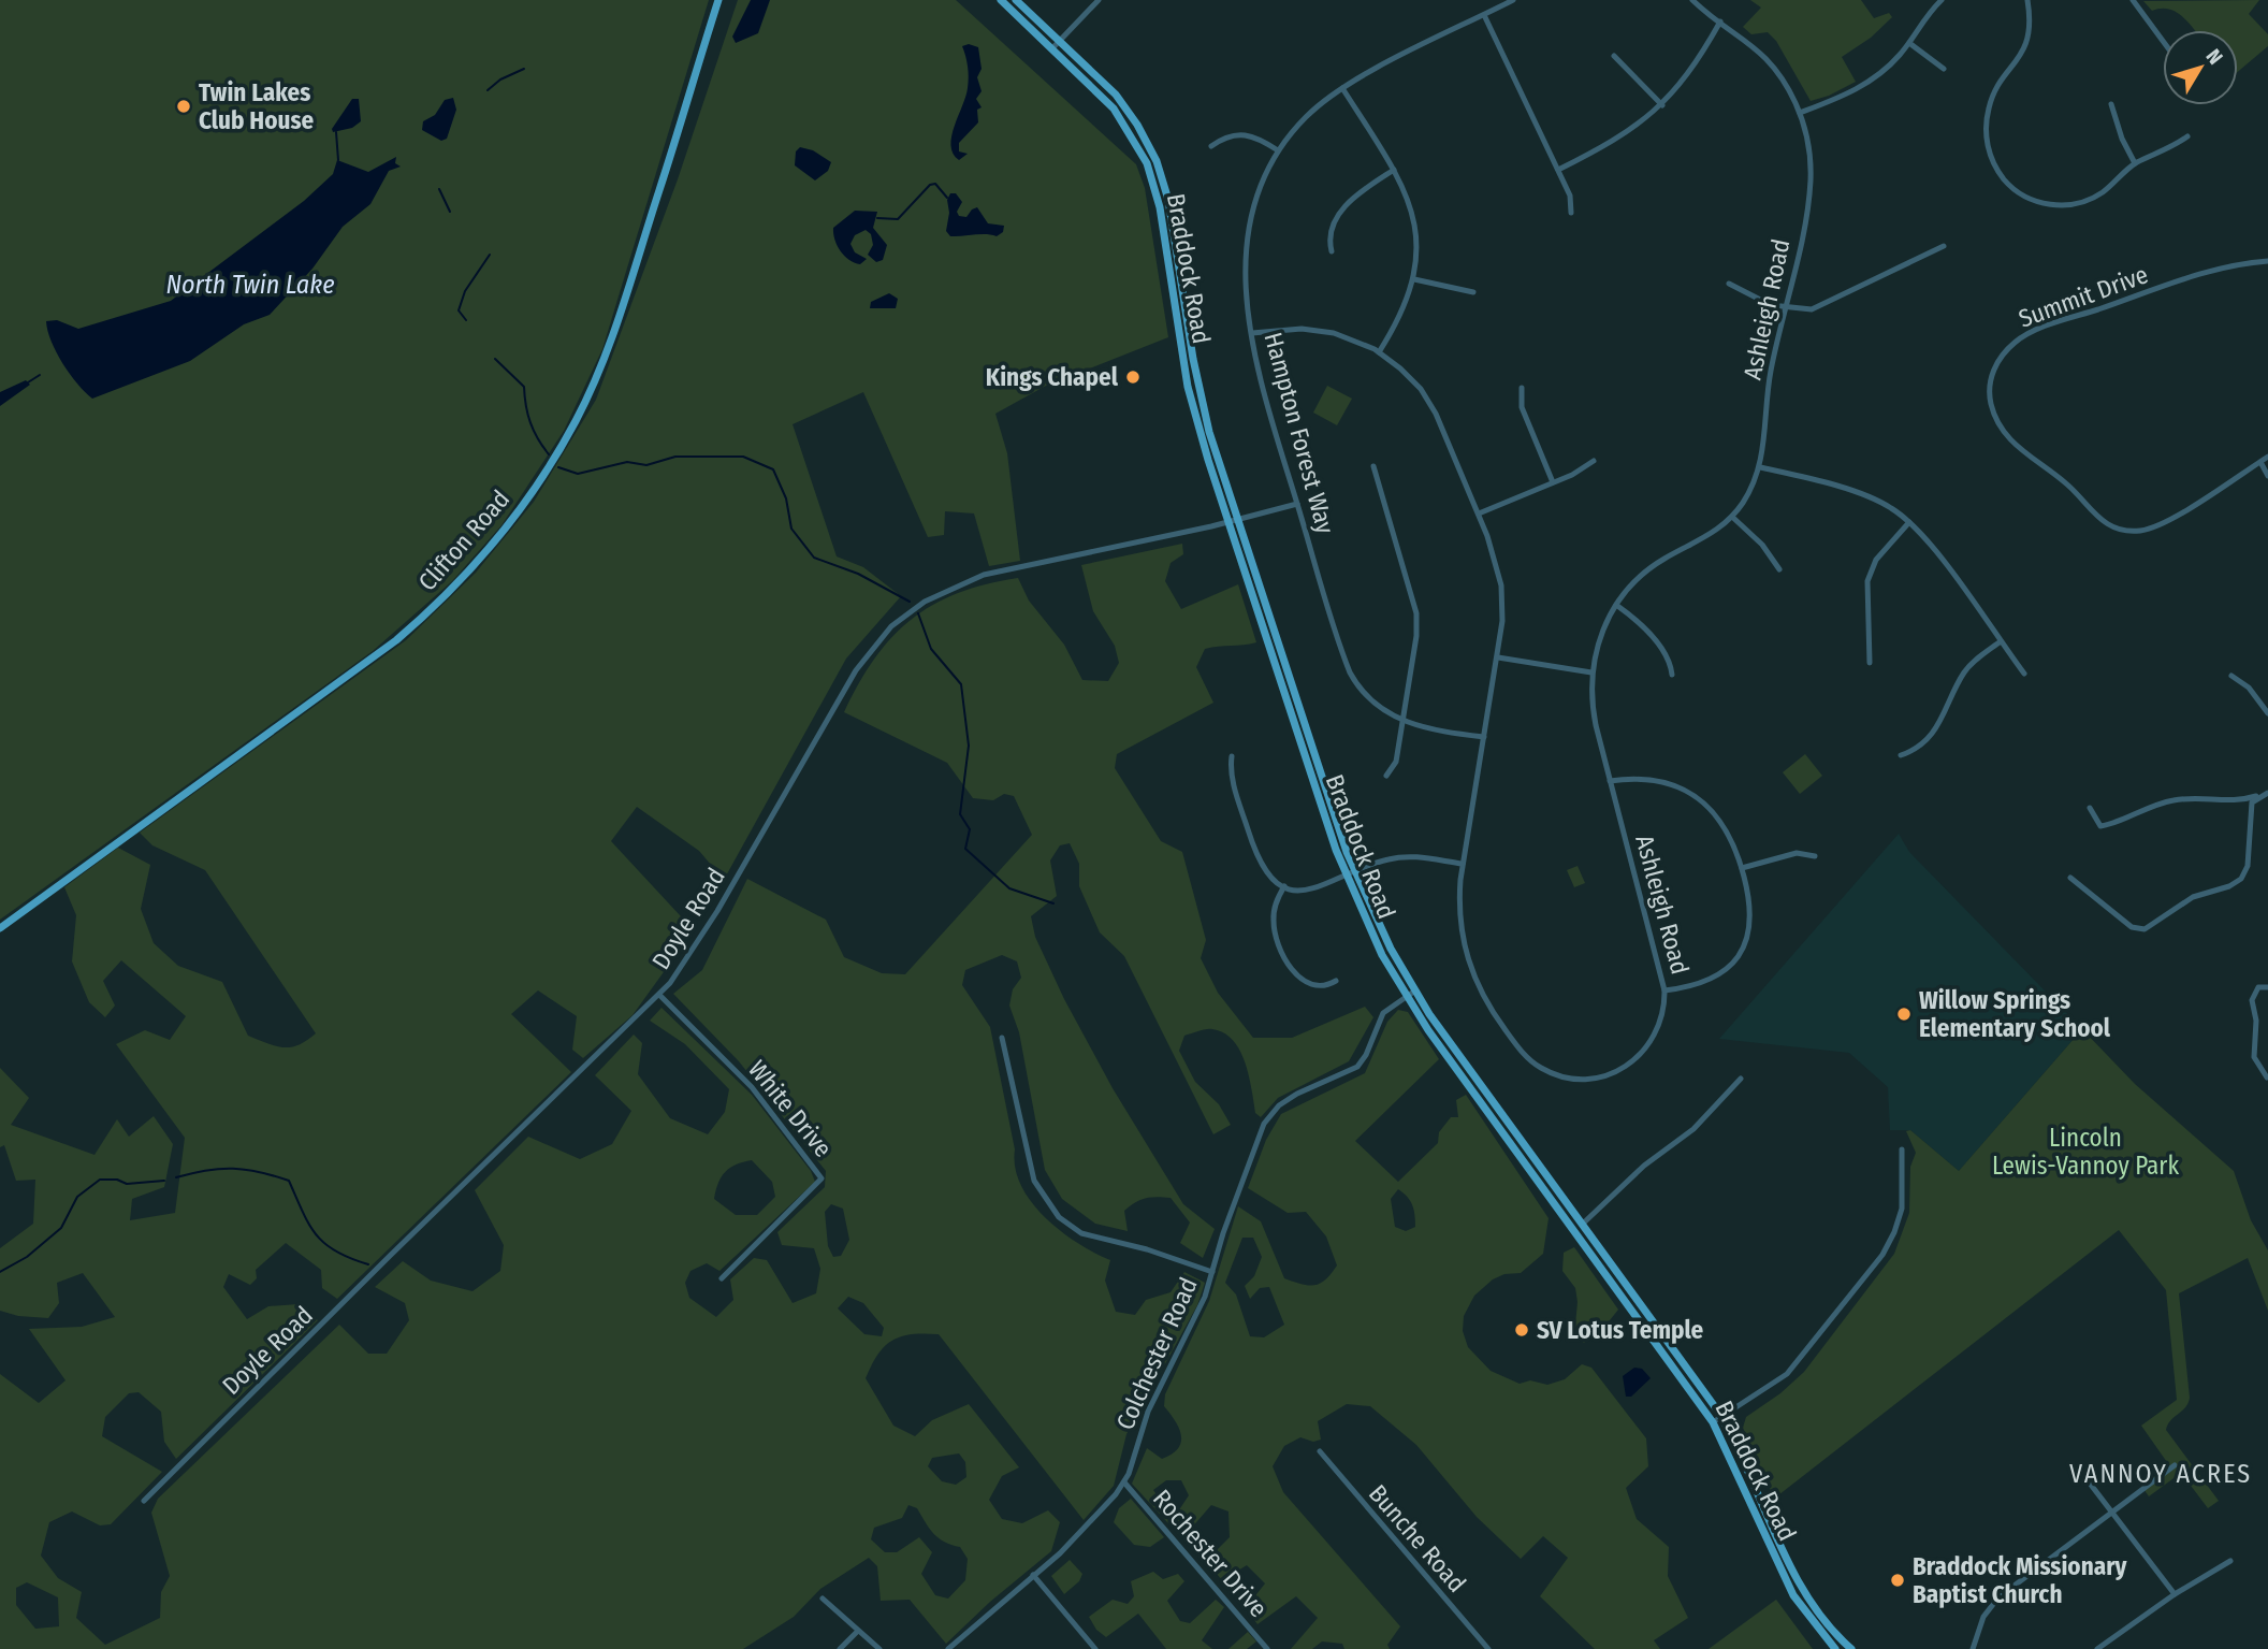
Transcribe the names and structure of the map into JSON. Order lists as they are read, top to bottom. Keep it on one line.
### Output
{"streets":{"main road":["Braddock Road","Clifton Road"],"street":["Summit Drive","Ashleigh Road","Hampton Forest Way","Doyle Road","White Drive","Colchester Road","Bunche Road","Rochester Drive"]},"crossings":[["Braddock Road","Doyle Road"],["Braddock Road","Colchester Road"],["Ashleigh Road","Hampton Forest Way"],["Hampton Forest Way","Doyle Road"],["Doyle Road","White Drive"],["Colchester Road","Rochester Drive"]],"districts":["VANNOY ACRES"],"water":["North Twin Lake"],"parks":["Lincoln Lewis-Vannoy Park"],"places":["Twin Lakes Club House","Kings Chapel","Willow Springs Elementary School","SV Lotus Temple","Braddock Missionary Baptist Church"],"north":"top right"}
